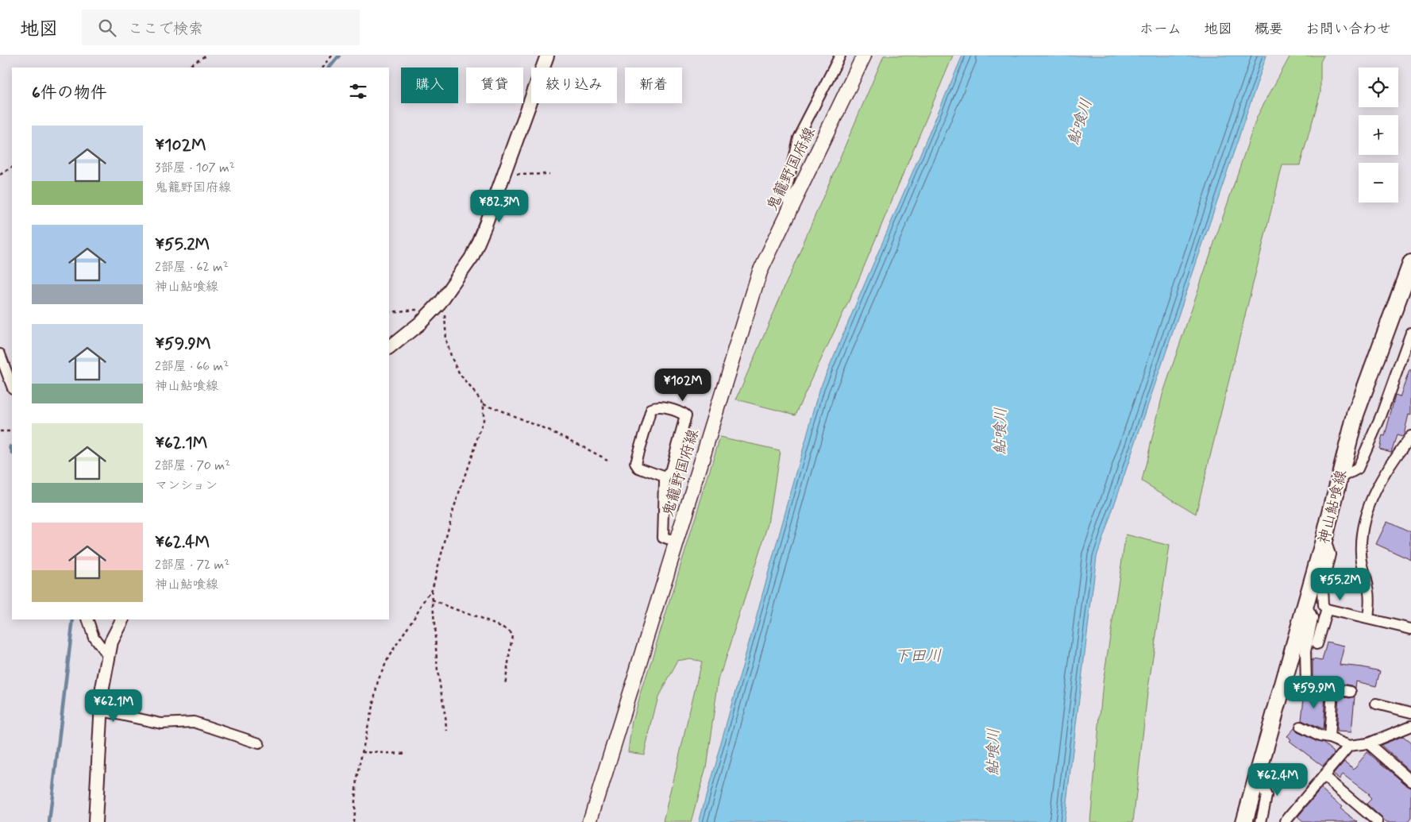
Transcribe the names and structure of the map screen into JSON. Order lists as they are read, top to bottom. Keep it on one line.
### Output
{"streets":{"main road":["鬼籠野国府線","神山鮎喰線"]},"water":["鮎喰川","下田川"],"page":{"header":"地図","search":"ここで検索","nav":["ホーム","地図","概要","お問い合わせ"],"map_buttons":["+","−"],"chip":["購入","賃貸","絞り込み","新着"],"heading":"6件の物件","list":[{"name":"¥102M","note":"3部屋 · 107 m² · 鬼籠野国府線"},{"name":"¥55.2M","note":"2部屋 · 62 m² · 神山鮎喰線"},{"name":"¥59.9M","note":"2部屋 · 66 m² · 神山鮎喰線"},{"name":"¥62.1M","note":"2部屋 · 70 m² · マンション"},{"name":"¥62.4M","note":"2部屋 · 72 m² · 神山鮎喰線"}],"price":["¥82.3M","¥102M","¥55.2M","¥59.9M","¥62.1M","¥62.4M"]}}
